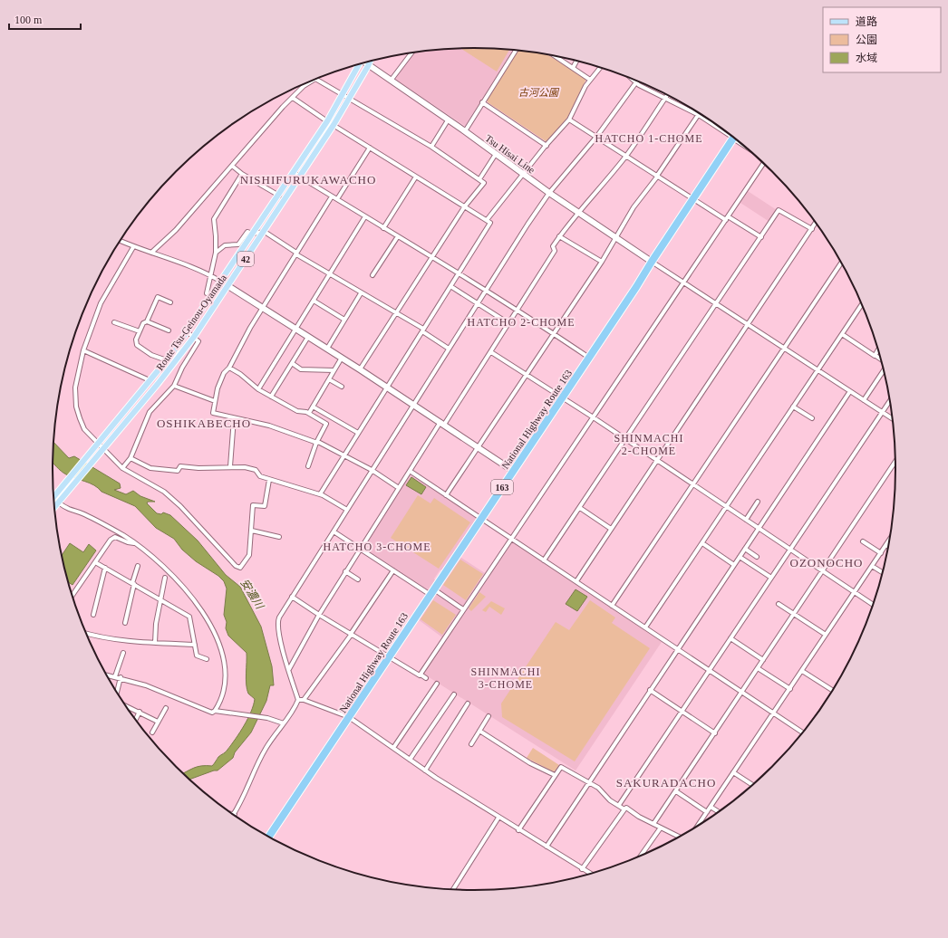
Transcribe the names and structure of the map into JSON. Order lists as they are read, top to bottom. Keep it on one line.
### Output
{"streets":{"highway":["National Highway Route 163","163"],"main road":["Tsu Hisai Line","42","Route Tsu-Geinou-Oyamada"]},"crossings":[["Tsu Hisai Line","Route Tsu-Geinou-Oyamada"],["Tsu Hisai Line","National Highway Route 163"]],"districts":["HATCHO 1-CHOME","NISHIFURUKAWACHO","HATCHO 2-CHOME","OSHIKABECHO","SHINMACHI 2-CHOME","HATCHO 3-CHOME","OZONOCHO","SHINMACHI 3-CHOME","SAKURADACHO"],"water":["安濃川"],"parks":["古河公園"],"legend":["道路","公園","水域"],"scale_bar":"100 m"}
